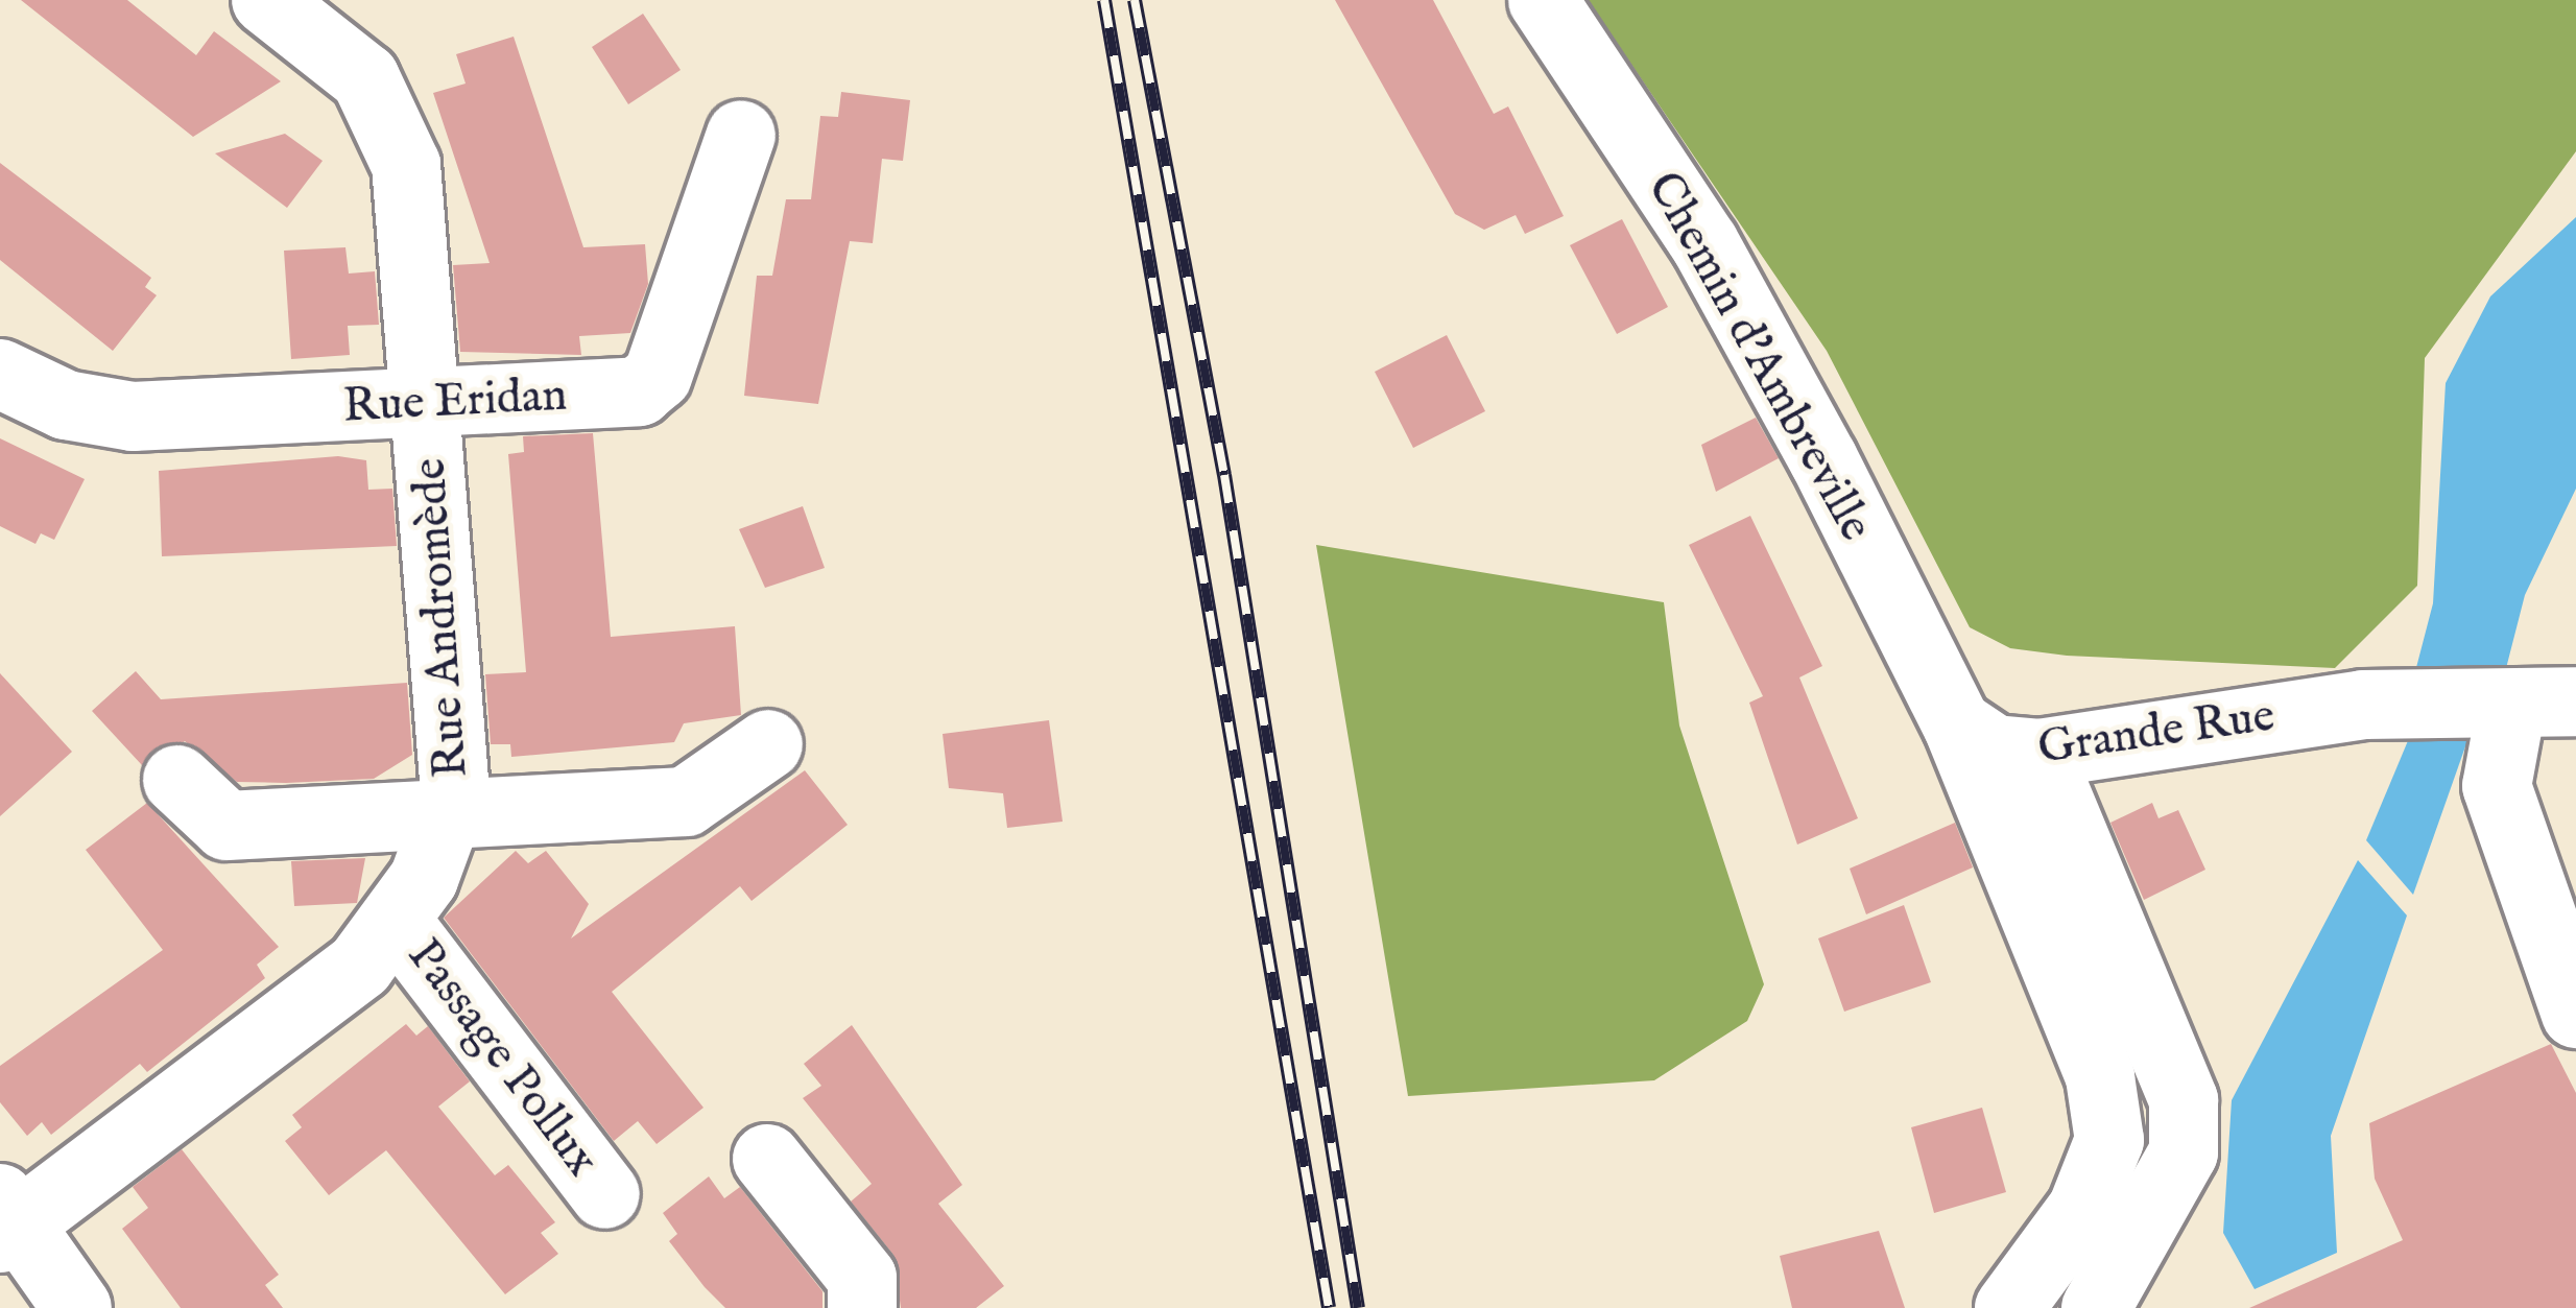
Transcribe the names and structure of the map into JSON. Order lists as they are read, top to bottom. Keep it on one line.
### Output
{"streets":{"street":["Chemin d'Ambreville","Rue Eridan","Rue Andromède","Grande Rue","Passage Pollux"]},"crossings":[["Chemin d'Ambreville","Grande Rue"],["Rue Eridan","Rue Andromède"],["Rue Andromède","Passage Pollux"]]}
